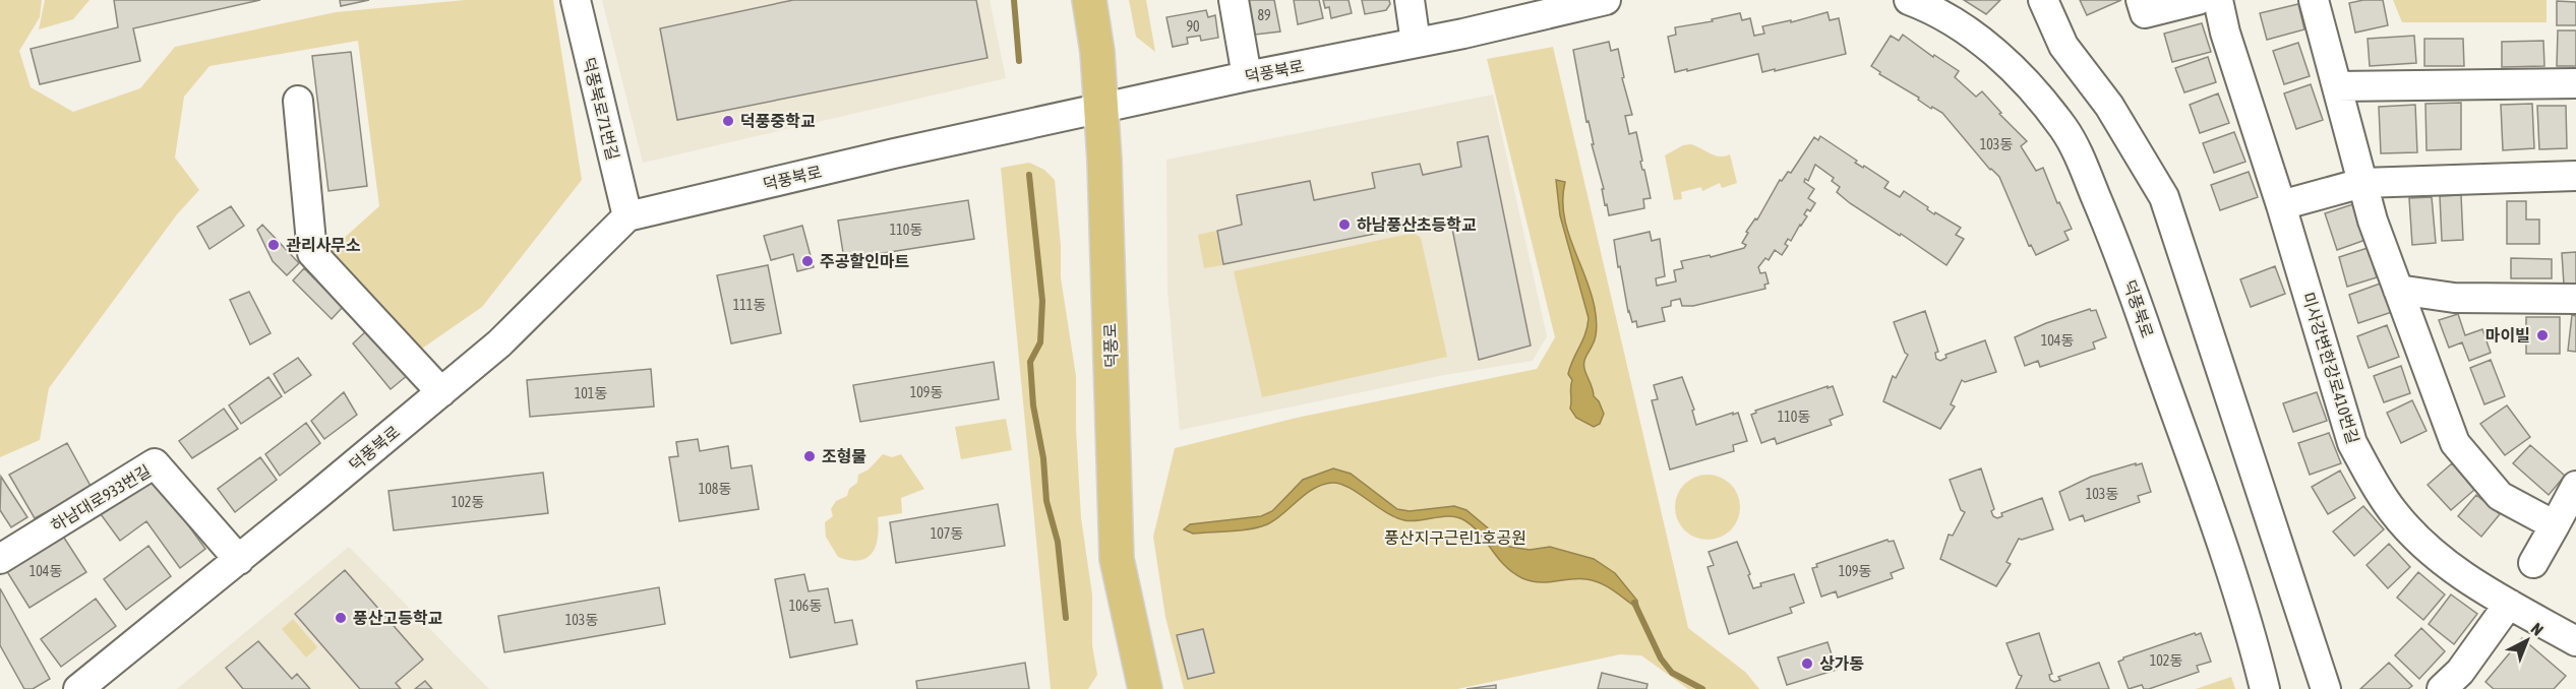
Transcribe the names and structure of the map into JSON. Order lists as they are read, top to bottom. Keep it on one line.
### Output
{"streets":{"main road":["덕풍로"],"street":["덕풍북로","덕풍북로71번길","미사강변한강로410번길","하남대로933번길"]},"crossings":[["덕풍북로","덕풍북로71번길"],["덕풍북로","덕풍로"],["덕풍북로","하남대로933번길"]],"parks":["풍산지구근린1호공원"],"places":["덕풍중학교","하남풍산초등학교","관리사무소","주공할인마트","마이빌","조형물","풍산고등학교","상가동"],"house_numbers":["89","90","103동","110동","111동","104동","109동","101동","110동","108동","103동","102동","107동","104동","109동","106동","103동","102동"],"north":"top right"}
